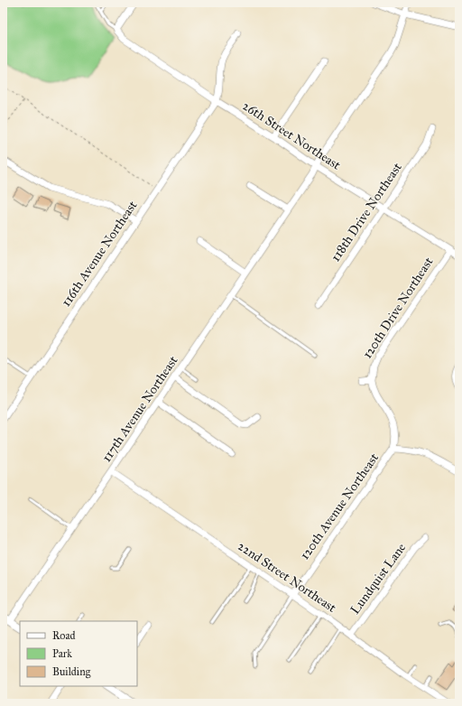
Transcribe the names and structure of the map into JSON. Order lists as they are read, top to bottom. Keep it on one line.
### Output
{"streets":{"street":["26th Street Northeast","118th Drive Northeast","116th Avenue Northeast","120th Drive Northeast","117th Avenue Northeast","120th Avenue Northeast","22nd Street Northeast","Lundquist Lane"]},"crossings":[["26th Street Northeast","118th Drive Northeast"],["26th Street Northeast","116th Avenue Northeast"],["26th Street Northeast","120th Drive Northeast"],["26th Street Northeast","117th Avenue Northeast"],["117th Avenue Northeast","22nd Street Northeast"],["120th Avenue Northeast","22nd Street Northeast"],["22nd Street Northeast","Lundquist Lane"]],"legend":["Road","Park","Building"]}
